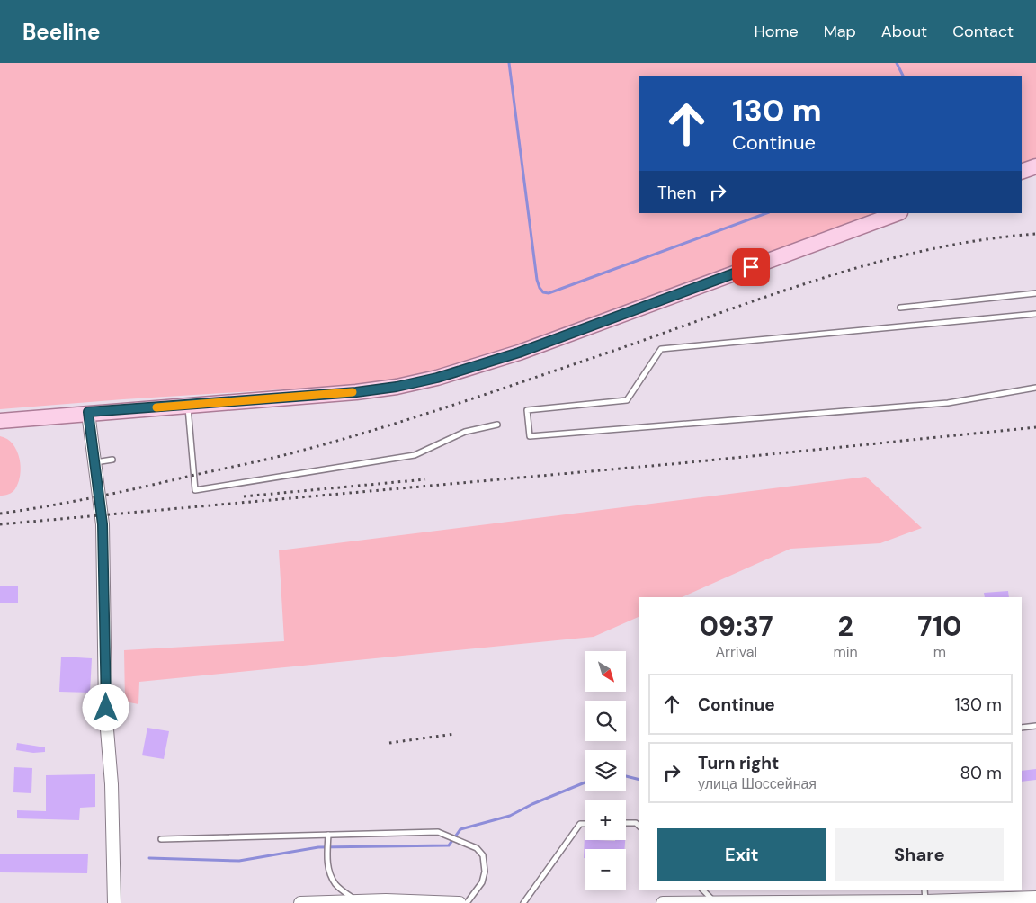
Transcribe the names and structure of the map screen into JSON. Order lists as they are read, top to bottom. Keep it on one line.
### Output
{"north":"bottom right","page":{"header":"Beeline","nav":["Home","Map","About","Contact"],"turn":["130 m","Continue"],"then":"Then","eta":["09:37","Arrival","2","min","710","m"],"map_buttons":["+","−"],"list":[{"name":"Continue","value":"130 m"},{"name":"Turn right","note":"улица Шоссейная","value":"80 m"}],"buttons":["Exit","Share"]}}
